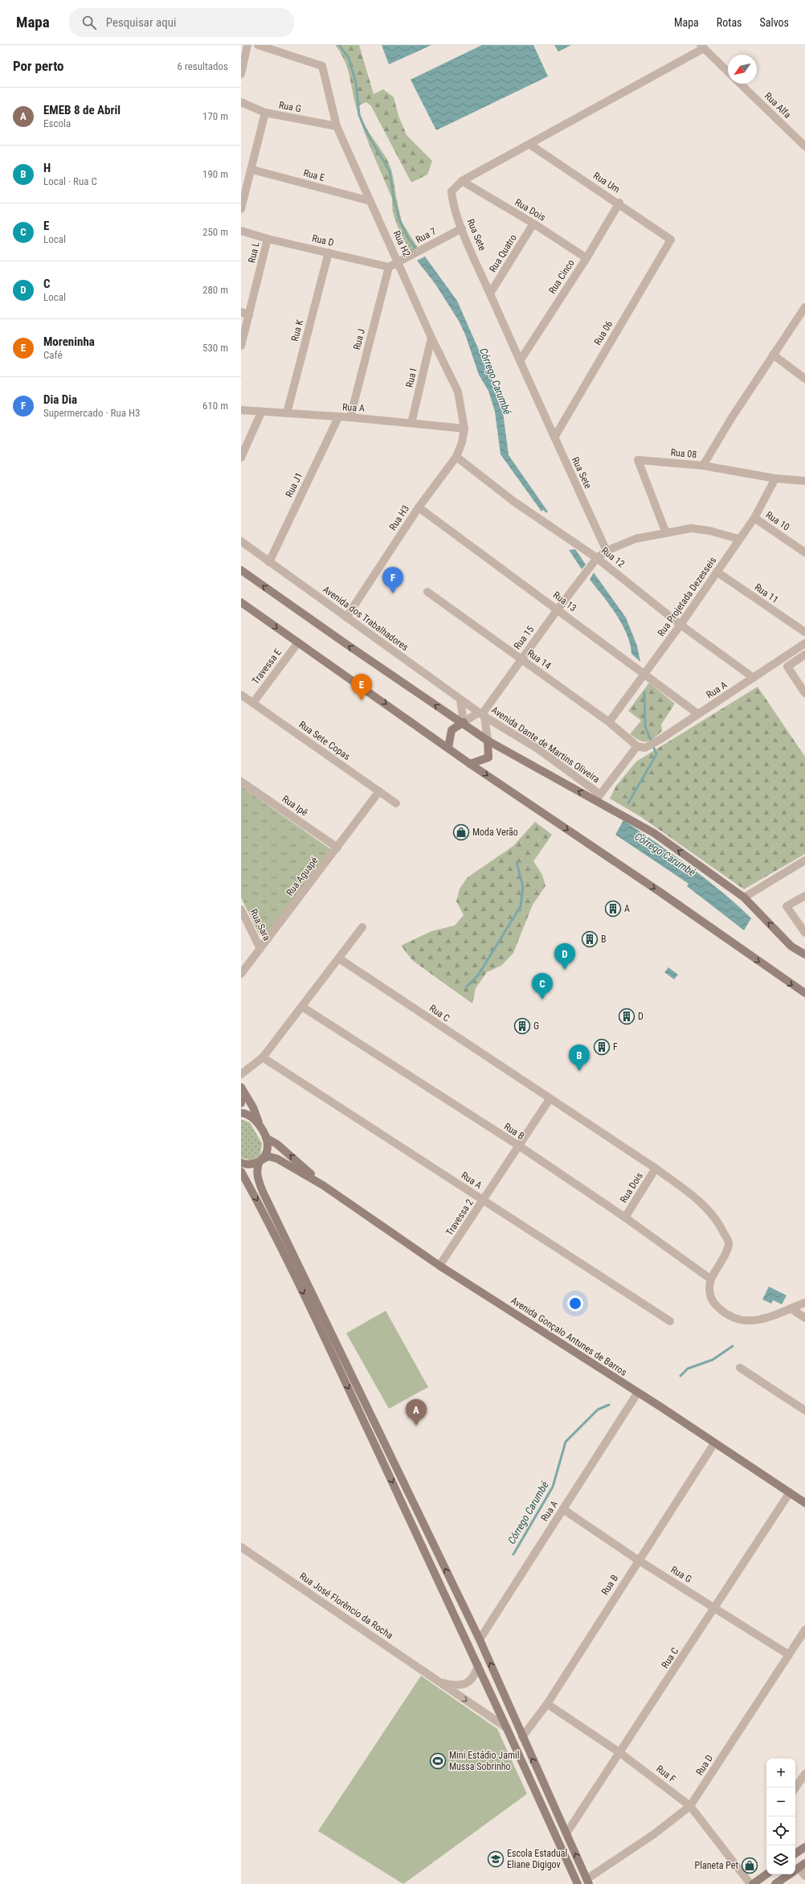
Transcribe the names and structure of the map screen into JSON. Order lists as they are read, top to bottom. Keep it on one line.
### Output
{"streets":{"main road":["Avenida Gonçalo Antunes de Barros"],"street":["Rua Alfa","Rua G","Rua E","Rua Um","Rua Dois","Rua Sete","Rua 7","Rua D","Rua H2","Rua L","Rua Quatro","Rua Cinco","Rua K","Rua 06","Rua J","Rua I","Rua A","Rua 08","Rua J1","Rua H3","Rua 10","Rua 12","Rua 11","Rua Projetada Dezesseis","Rua 13","Avenida dos Trabalhadores","Rua 15","Rua 14","Travessa E","Rua Sete Copas","Avenida Dante de Martins Oliveira","Rua Ipê","Rua Aguapé","Rua Sara","Rua C","Rua B","Travessa 2","Rua José Florêncio da Rocha","Rua F"]},"crossings":[["Rua G","Rua D"],["Rua G","Rua H2"],["Rua G","Rua A"],["Rua G","Rua C"],["Rua G","Rua B"],["Rua E","Rua H2"],["Rua Um","Rua Sete"],["Rua Um","Rua Cinco"],["Rua Um","Rua 06"],["Rua Dois","Rua Sete"],["Rua Dois","Rua Quatro"],["Rua Dois","Rua Cinco"],["Rua Dois","Rua C"],["Rua Dois","Rua B"],["Rua Sete","Rua 7"],["Rua Sete","Rua Quatro"],["Rua Sete","Rua Cinco"],["Rua Sete","Rua 06"],["Rua 7","Rua H2"],["Rua D","Rua L"],["Rua D","Rua K"],["Rua D","Rua J"],["Rua D","Rua F"],["Rua H2","Rua I"],["Rua H2","Rua A"],["Rua H2","Rua H3"],["Rua K","Rua A"],["Rua J","Rua A"],["Rua I","Rua A"],["Rua A","Rua J1"],["Rua A","Rua H3"],["Rua A","Rua 12"],["Rua A","Rua 13"],["Rua A","Rua 14"],["Rua A","Travessa 2"],["Rua A","Avenida Gonçalo Antunes de Barros"],["Rua 08","Rua Projetada Dezesseis"],["Rua J1","Avenida dos Trabalhadores"],["Rua H3","Rua 12"],["Rua H3","Rua 13"],["Rua H3","Avenida dos Trabalhadores"],["Rua 10","Rua Projetada Dezesseis"],["Rua 12","Rua Projetada Dezesseis"],["Rua 12","Rua 15"],["Rua 11","Rua Projetada Dezesseis"],["Rua Projetada Dezesseis","Rua 13"],["Rua Projetada Dezesseis","Rua 14"],["Rua 13","Rua 15"],["Avenida dos Trabalhadores","Rua 15"],["Avenida dos Trabalhadores","Avenida Dante de Martins Oliveira"],["Rua 15","Rua 14"],["Rua 15","Avenida Dante de Martins Oliveira"],["Travessa E","Rua Sete Copas"],["Rua Sete Copas","Rua Aguapé"],["Rua Ipê","Rua Aguapé"],["Rua Aguapé","Rua Sara"],["Rua C","Rua B"],["Rua C","Travessa 2"],["Rua C","Avenida Gonçalo Antunes de Barros"],["Rua C","Rua F"],["Rua B","Travessa 2"],["Rua B","Avenida Gonçalo Antunes de Barros"],["Rua B","Rua F"],["Travessa 2","Avenida Gonçalo Antunes de Barros"]],"water":["Córrego Carumbé"],"places":{"shop":["Moda Verão","Planeta Pet"],"building":["A","B","D","G","F"],"sports":["Mini Estádio Jamil Mussa Sobrinho"],"school or university":["Escola Estadual Eliane Digigov"]},"north":"bottom left","page":{"header":"Mapa","search":"Pesquisar aqui","nav":["Mapa","Rotas","Salvos"],"heading":["Por perto","6 resultados"],"list":[{"mark":"A","name":"EMEB 8 de Abril","note":"Escola","value":"170 m"},{"mark":"B","name":"H","note":"Local · Rua C","value":"190 m"},{"mark":"C","name":"E","note":"Local","value":"250 m"},{"mark":"D","name":"C","note":"Local","value":"280 m"},{"mark":"E","name":"Moreninha","note":"Café","value":"530 m"},{"mark":"F","name":"Dia Dia","note":"Supermercado · Rua H3","value":"610 m"}],"pins":["F","E","D","C","B","A"],"map_buttons":["+","−"]}}
